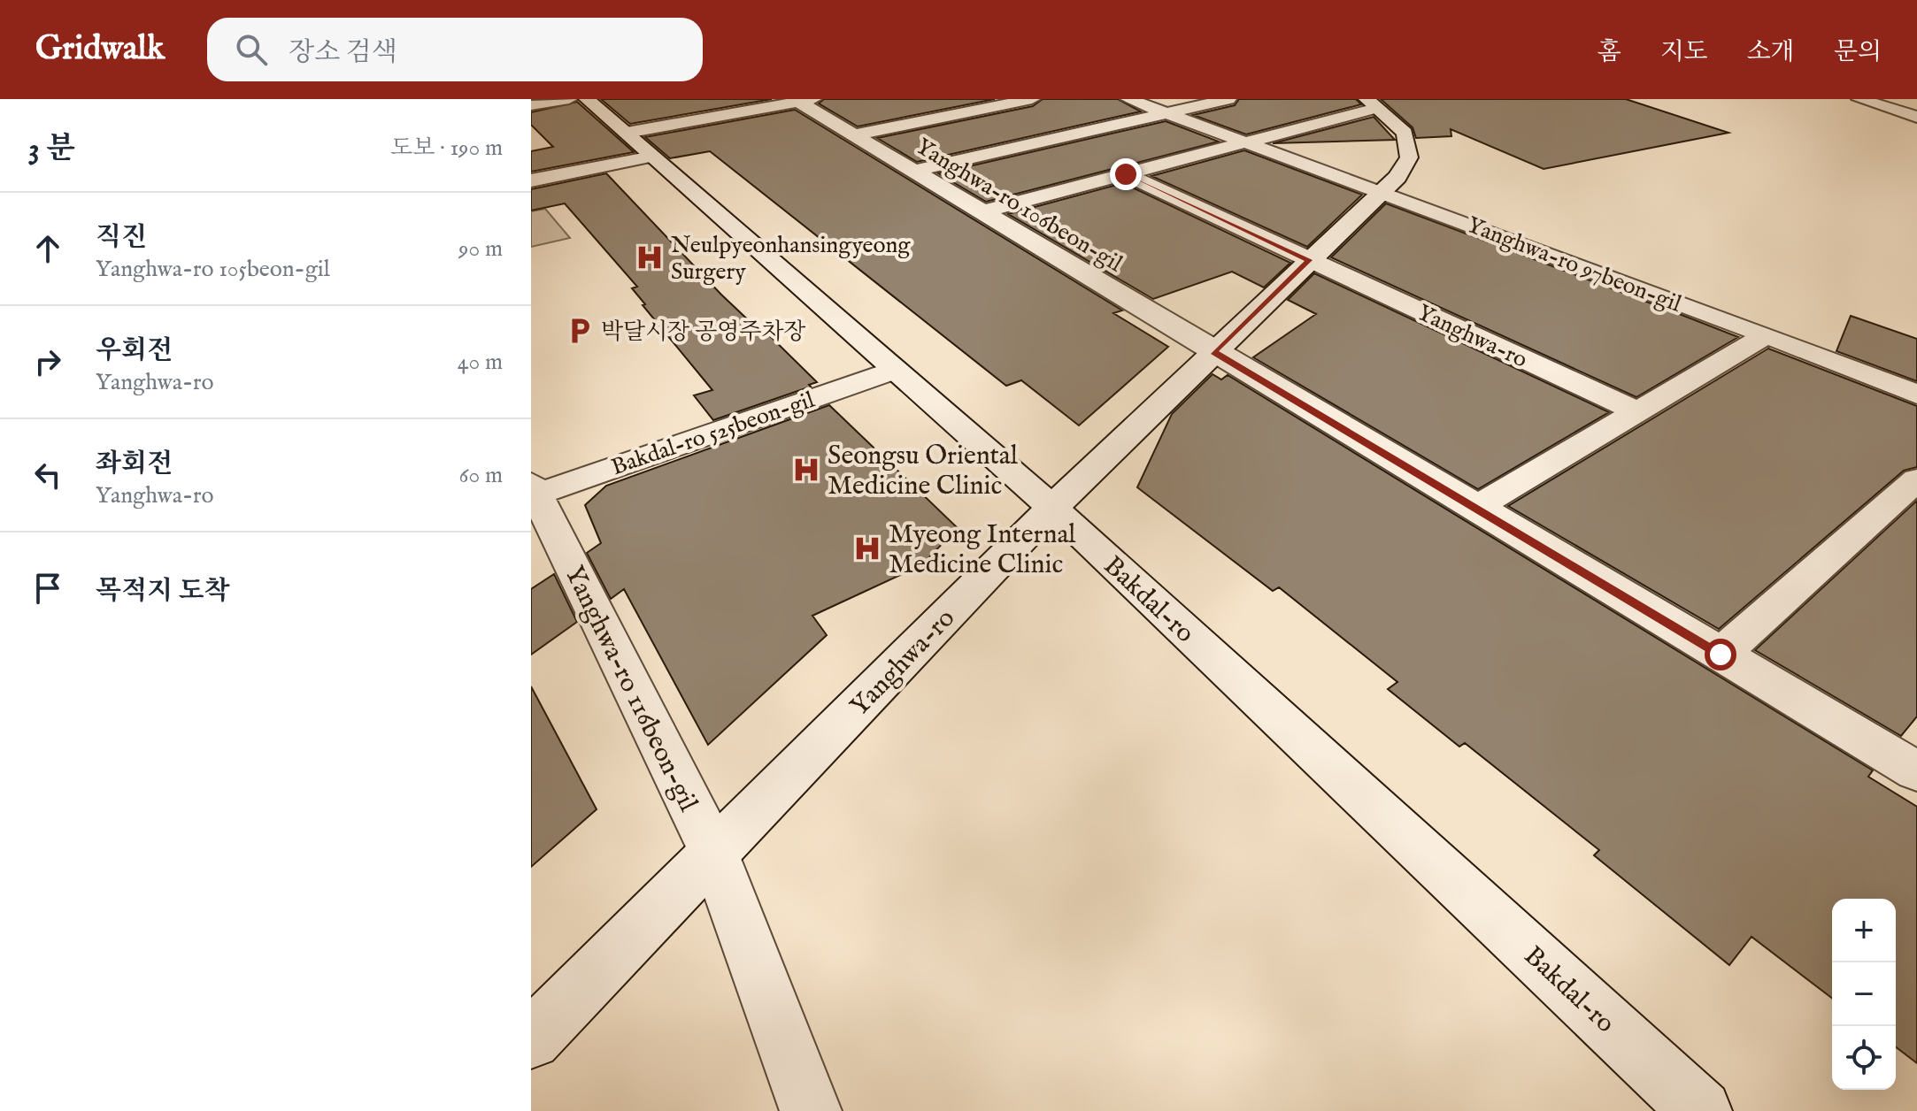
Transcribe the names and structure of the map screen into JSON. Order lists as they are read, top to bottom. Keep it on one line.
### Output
{"streets":{"street":["Yanghwa-ro 106beon-gil","Yanghwa-ro 97beon-gil","Yanghwa-ro","Bakdal-ro 525beon-gil","Bakdal-ro","Yanghwa-ro 116beon-gil"]},"crossings":[["Yanghwa-ro 106beon-gil","Yanghwa-ro"],["Yanghwa-ro 97beon-gil","Yanghwa-ro"],["Yanghwa-ro","Bakdal-ro"],["Yanghwa-ro","Yanghwa-ro 116beon-gil"],["Bakdal-ro 525beon-gil","Bakdal-ro"],["Bakdal-ro 525beon-gil","Yanghwa-ro 116beon-gil"]],"places":{"hospital":["Neulpyeonhansingyeong Surgery","Seongsu Oriental Medicine Clinic","Myeong Internal Medicine Clinic"],"parking":["박달시장 공영주차장"]},"page":{"header":"Gridwalk","search":"장소 검색","nav":["홈","지도","소개","문의"],"heading":["3 분","도보 · 190 m"],"list":[["직진","Yanghwa-ro 105beon-gil","90 m"],["우회전","Yanghwa-ro","40 m"],["좌회전","Yanghwa-ro","60 m"],"목적지 도착"],"map_buttons":["+","−"]}}
